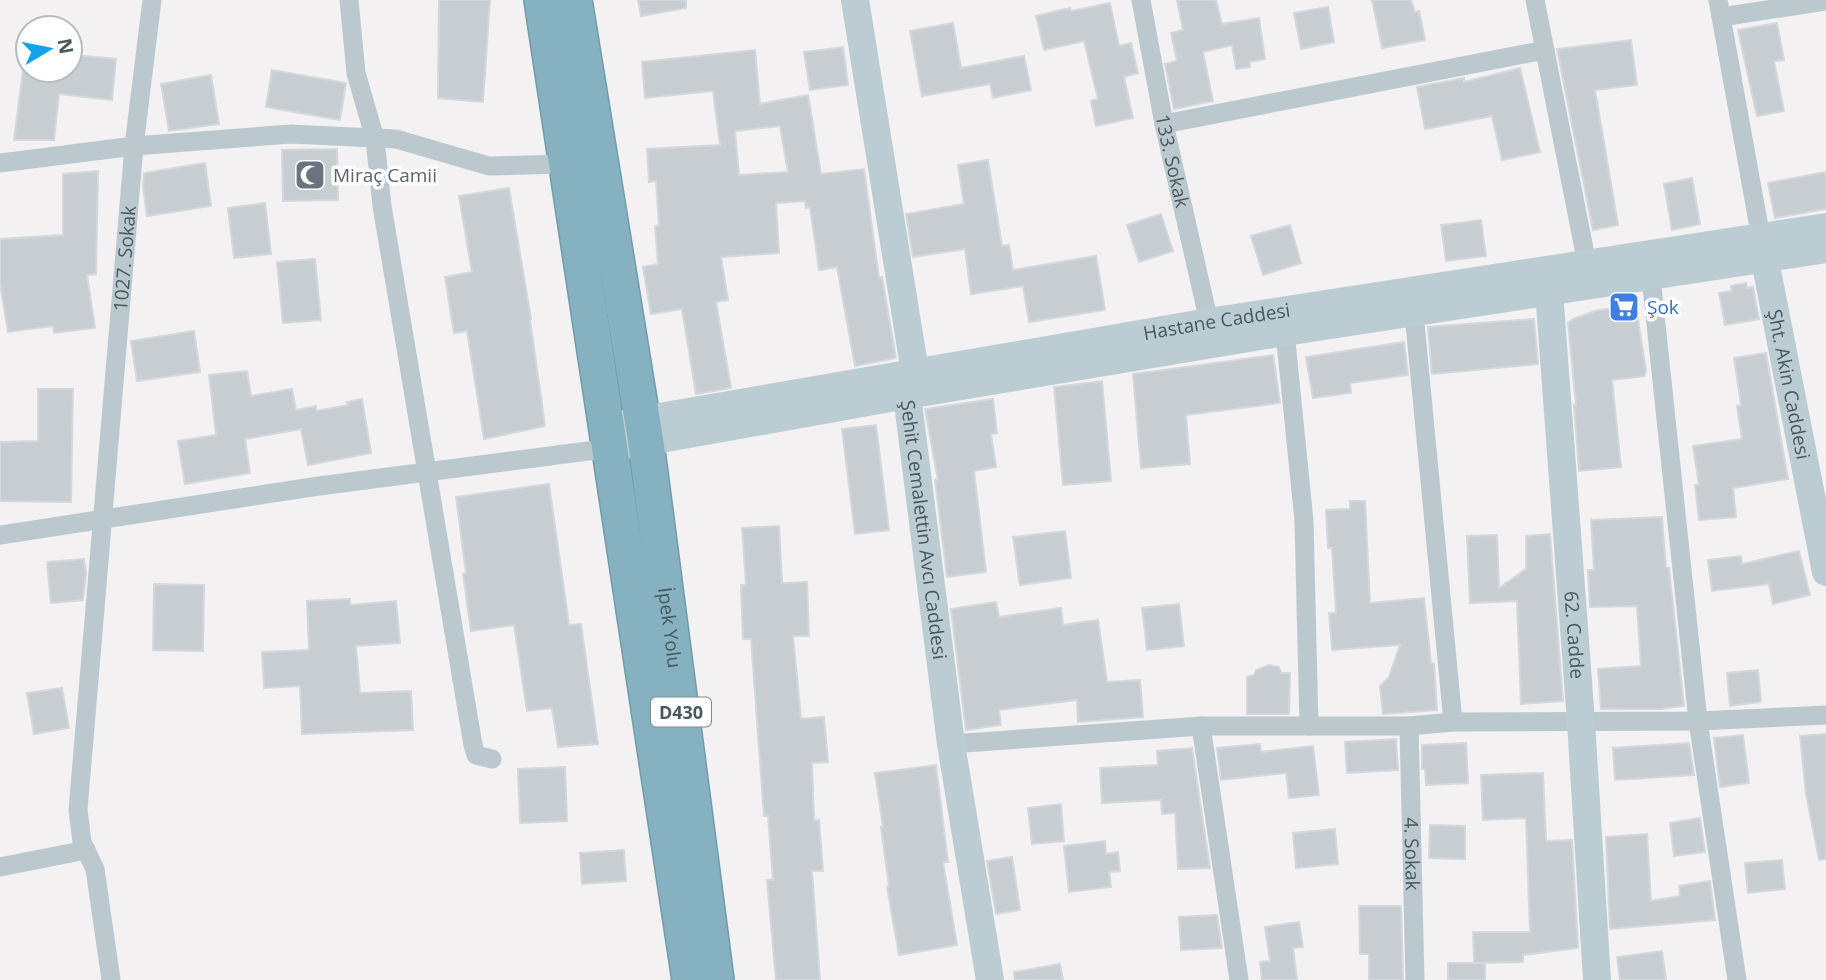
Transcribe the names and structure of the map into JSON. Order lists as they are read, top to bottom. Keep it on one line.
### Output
{"streets":{"highway":["İpek Yolu","D430"],"main road":["Hastane Caddesi","Şht. Akin Caddesi","Şehit Cemalettin Avcı Caddesi","62. Cadde"],"street":["133. Sokak","1027. Sokak","4. Sokak"]},"crossings":[["133. Sokak","Hastane Caddesi"],["Hastane Caddesi","Şht. Akin Caddesi"],["Hastane Caddesi","Şehit Cemalettin Avcı Caddesi"],["Hastane Caddesi","İpek Yolu"],["Hastane Caddesi","62. Cadde"],["Hastane Caddesi","D430"],["İpek Yolu","D430"]],"places":{"mosque":["Miraç Camii"],"supermarket":["Şok"]},"north":"right"}
